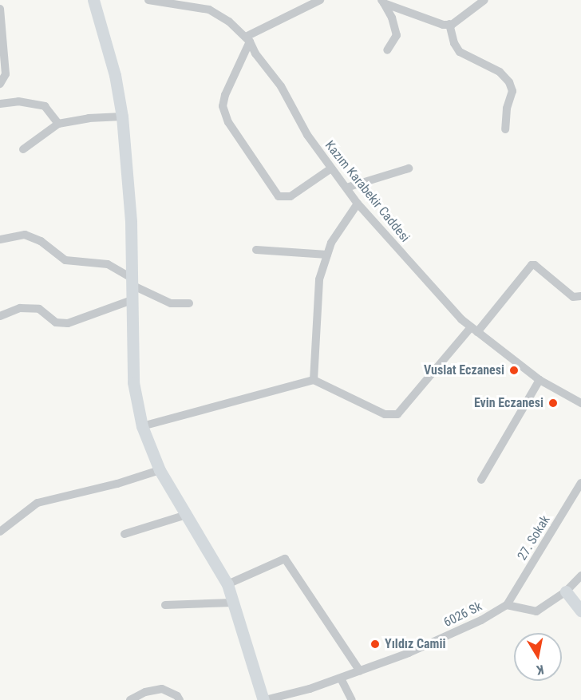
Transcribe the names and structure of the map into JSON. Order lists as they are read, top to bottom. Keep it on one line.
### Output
{"streets":{"street":["Kazım Karabekir Caddesi","27. Sokak","6026 Sk"]},"crossings":[["27. Sokak","6026 Sk"]],"places":["Vuslat Eczanesi","Evin Eczanesi","Yıldız Camii"],"north":"bottom"}
